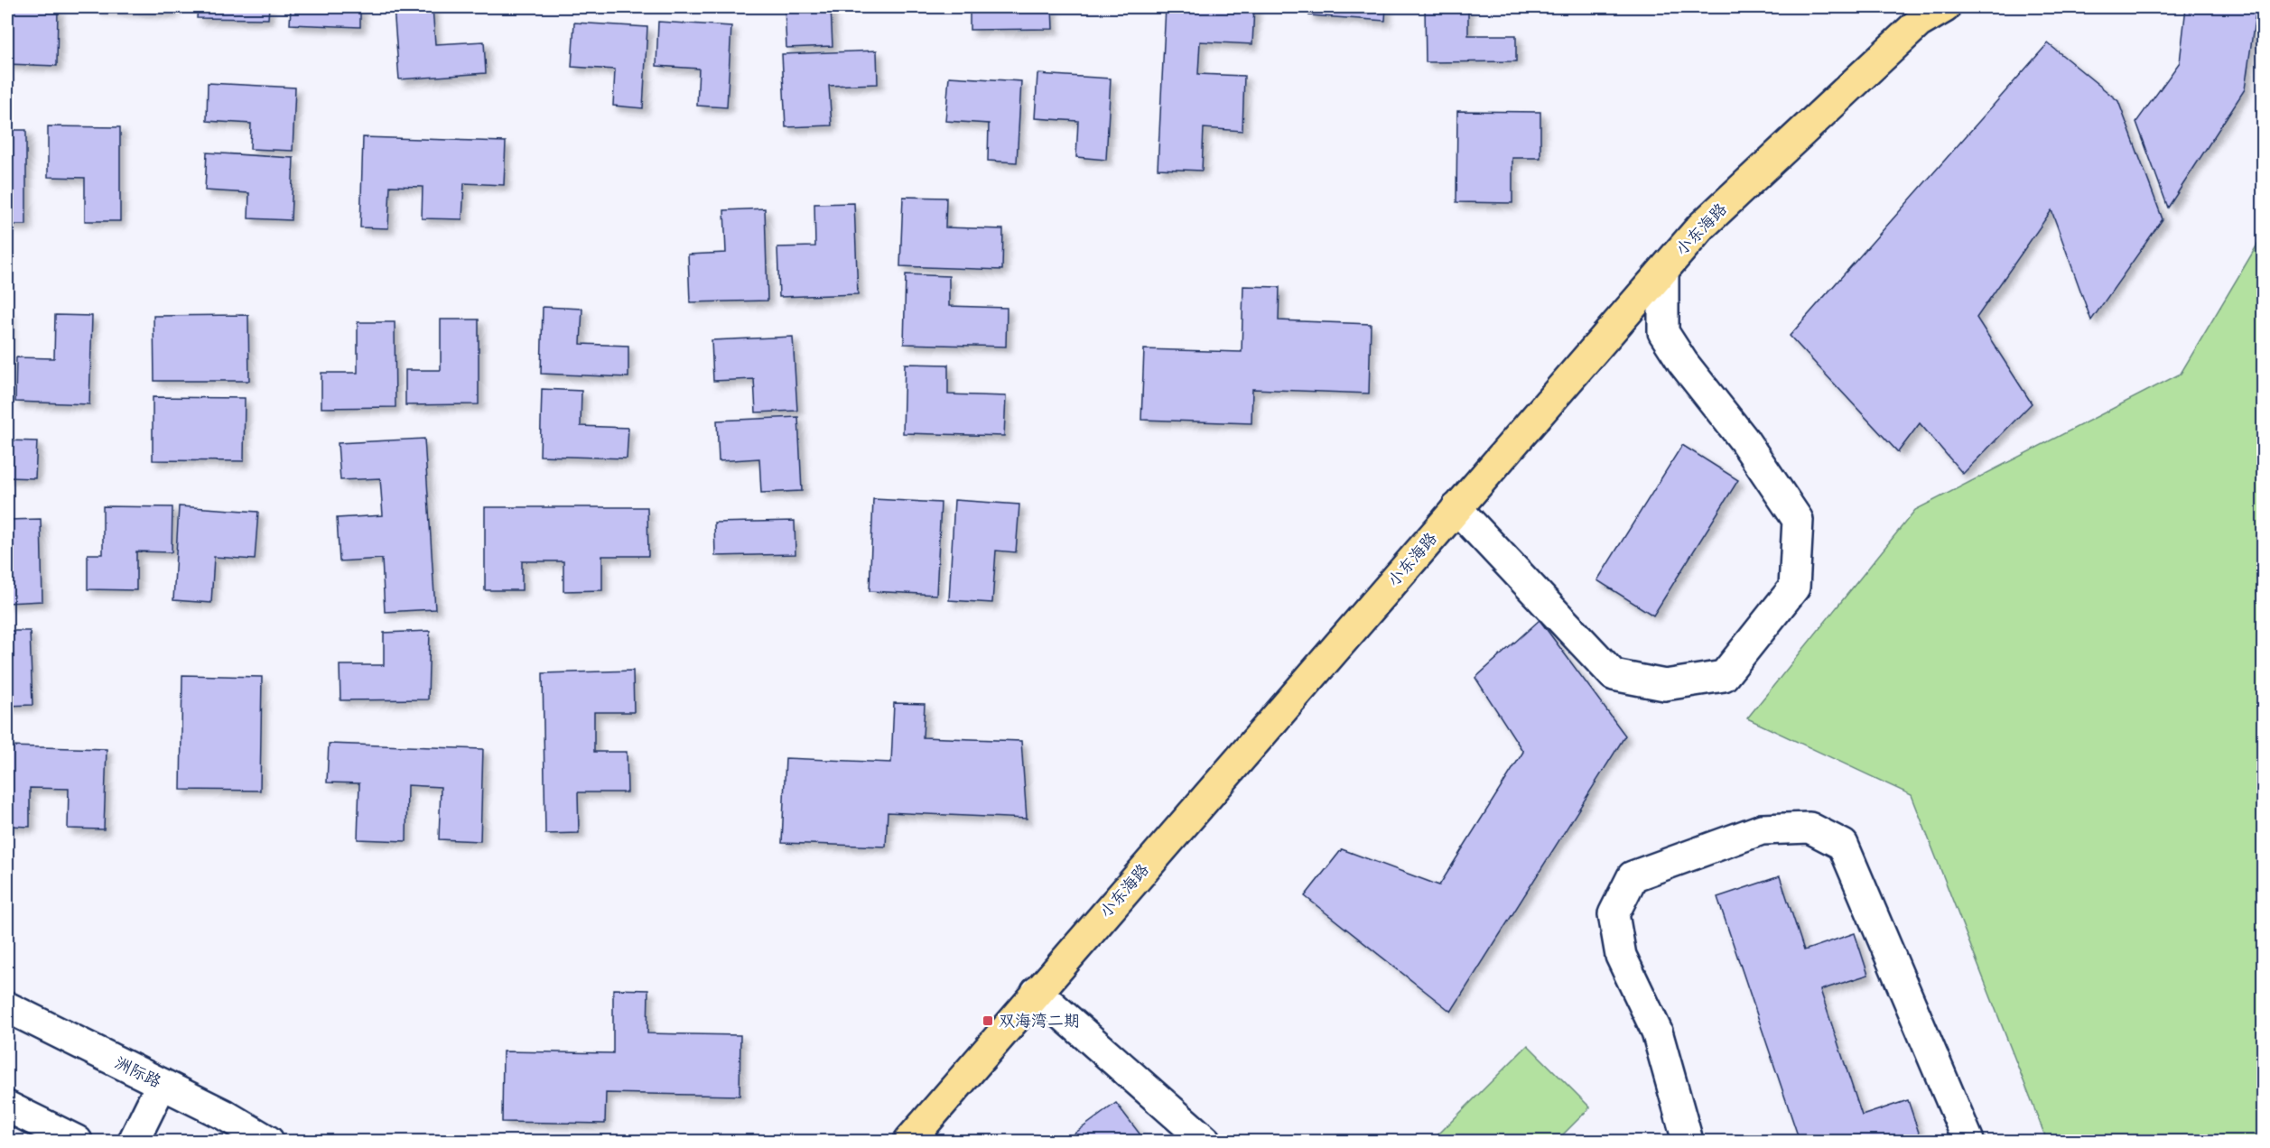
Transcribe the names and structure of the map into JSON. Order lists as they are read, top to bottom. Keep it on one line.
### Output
{"streets":{"main road":["小东海路"],"street":["洲际路"]},"places":{"transit":["双海湾二期"]}}
